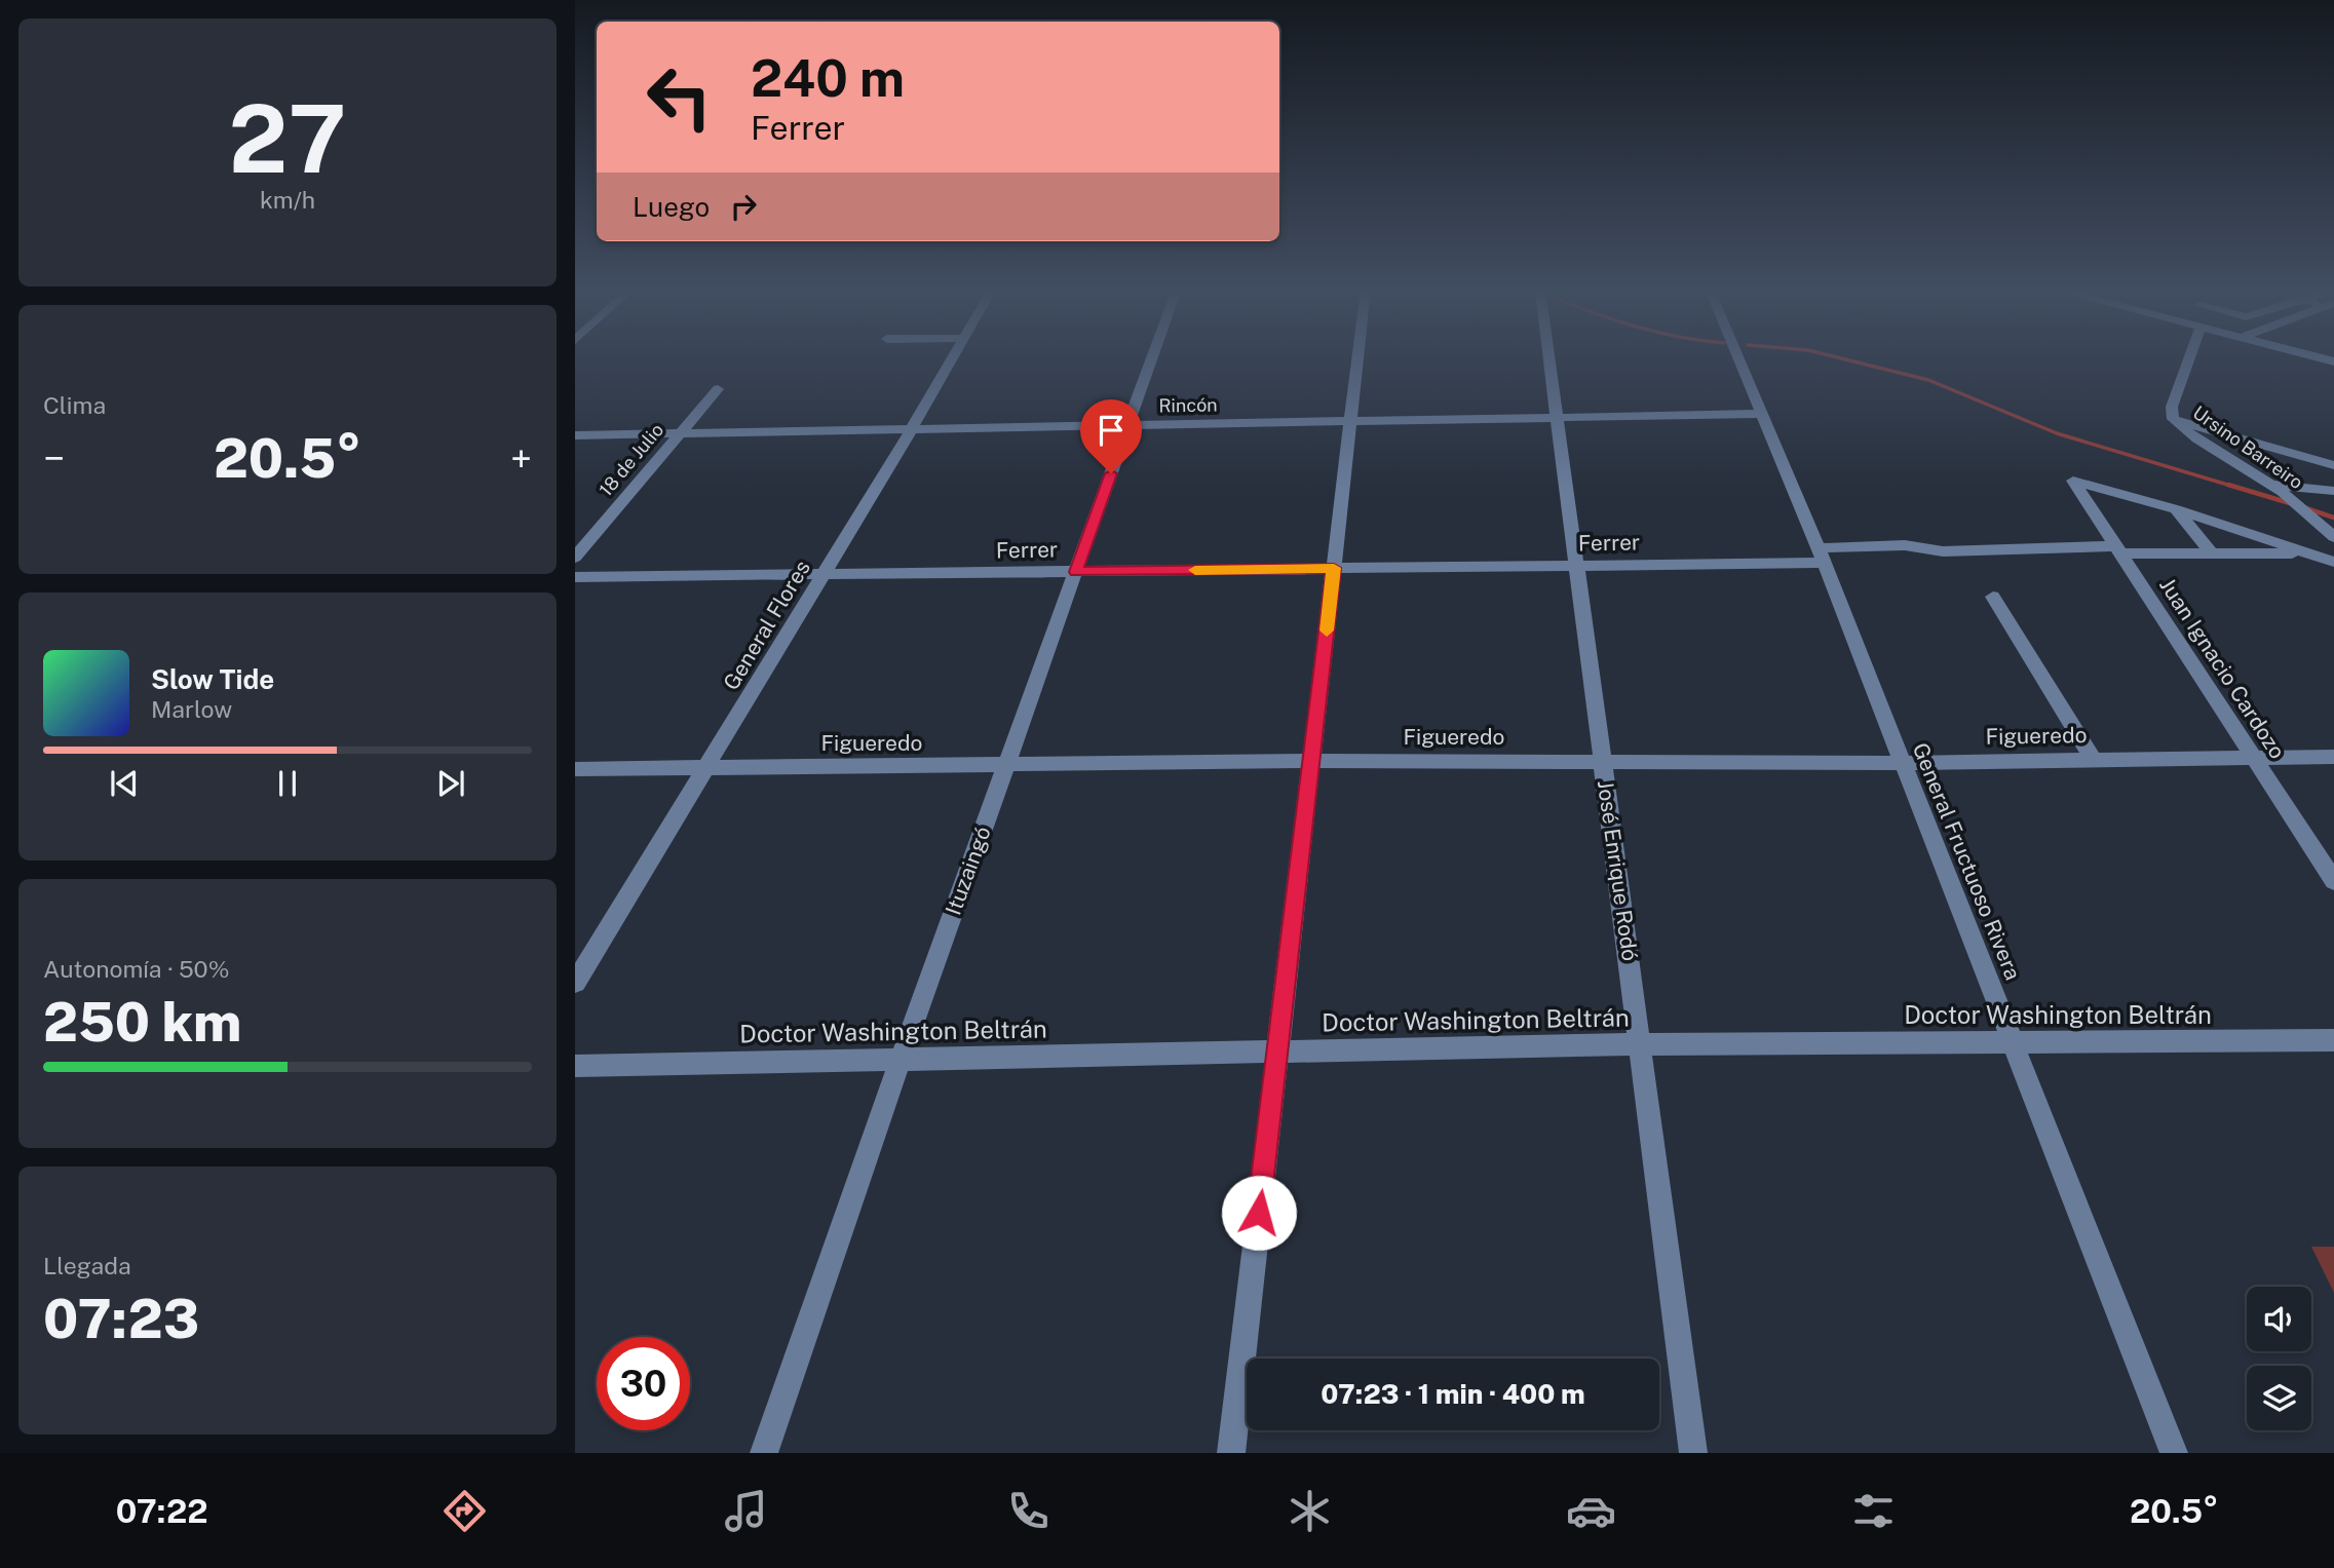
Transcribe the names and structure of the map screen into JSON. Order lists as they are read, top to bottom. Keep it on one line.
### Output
{"streets":{"street":["Rincón","Ursino Barreiro","18 de Julio","Ferrer","General Flores","Juan Ignacio Cardozo","Figueredo","General Fructuoso Rivera","Ituzaingó","José Enrique Rodó","Doctor Washington Beltrán"]},"crossings":[["Rincón","18 de Julio"],["Rincón","General Flores"],["Rincón","General Fructuoso Rivera"],["Rincón","Ituzaingó"],["Rincón","José Enrique Rodó"],["Ferrer","General Flores"],["Ferrer","Juan Ignacio Cardozo"],["Ferrer","General Fructuoso Rivera"],["Ferrer","Ituzaingó"],["Ferrer","José Enrique Rodó"],["General Flores","Figueredo"],["Juan Ignacio Cardozo","Figueredo"],["Figueredo","General Fructuoso Rivera"],["Figueredo","Ituzaingó"],["Figueredo","José Enrique Rodó"],["General Fructuoso Rivera","Doctor Washington Beltrán"],["Ituzaingó","Doctor Washington Beltrán"],["José Enrique Rodó","Doctor Washington Beltrán"]],"page":{"tile":[["27","km/h"],"Clima",["Autonomía · 50%","250 km"],["Llegada","07:23"]],"turn":["240 m","Ferrer"],"then":"Luego","heat":["−","20.5°","+"],"song":["Slow Tide","Marlow"],"limit":"30","trip":"07:23 · 1 min · 400 m","tabs":["07:22","20.5°"]}}
